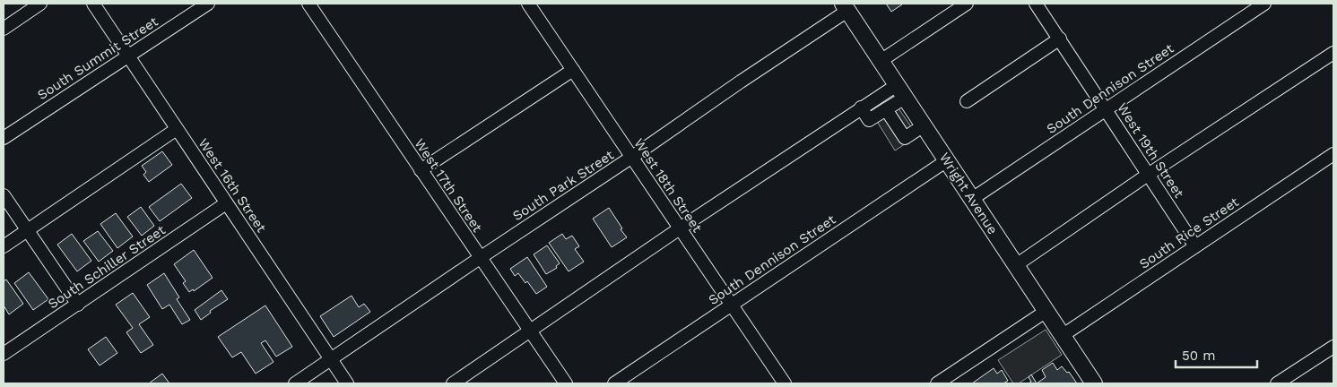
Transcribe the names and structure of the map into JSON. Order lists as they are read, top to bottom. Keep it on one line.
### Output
{"streets":{"main road":["Wright Avenue"],"street":["South Summit Street","South Dennison Street","West 19th Street","West 16th Street","West 17th Street","South Park Street","West 18th Street","South Rice Street","South Schiller Street"]},"crossings":[["South Summit Street","West 16th Street"],["South Dennison Street","West 19th Street"],["South Dennison Street","West 18th Street"],["South Dennison Street","Wright Avenue"],["West 19th Street","South Rice Street"],["West 16th Street","South Park Street"],["West 16th Street","South Schiller Street"],["West 17th Street","South Park Street"],["South Park Street","West 18th Street"],["South Park Street","Wright Avenue"],["Wright Avenue","South Rice Street"]],"scale_bar":"50 m"}
